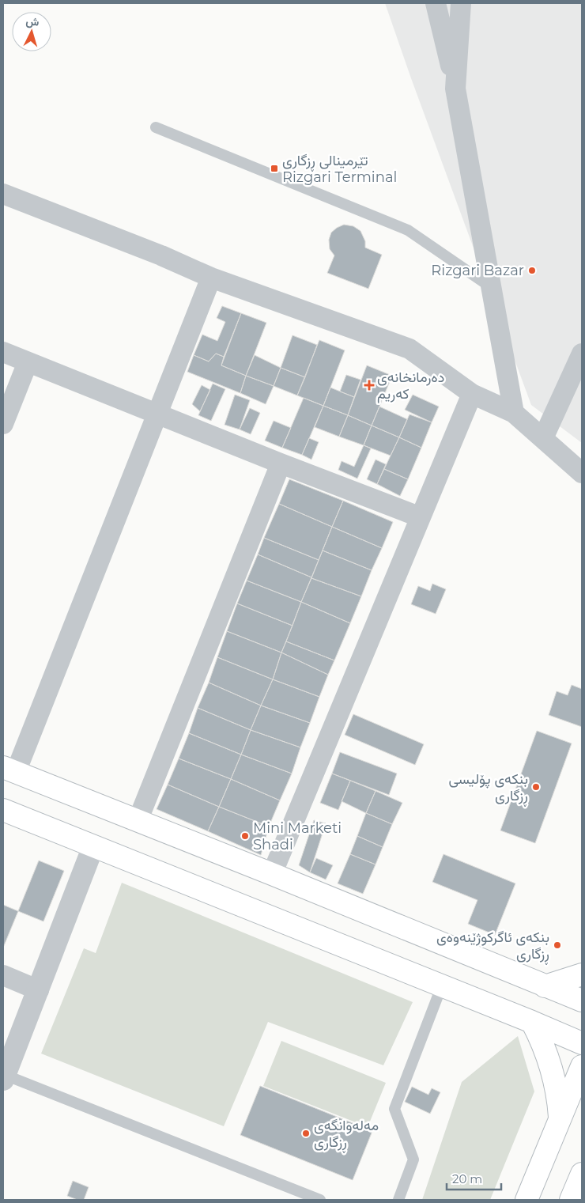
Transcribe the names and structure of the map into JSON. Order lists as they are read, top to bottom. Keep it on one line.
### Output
{"places":{"transit":["تێرمینالی ڕزگاری Rizgari Terminal"],"other":["Rizgari Bazar","بنکەی پۆلیسی ڕزگاری","Mini Marketi Shadi","بنکەی ئاگرکوژێنەوەی ڕزگاری","مەلەوانگەی ڕزگاری"],"health":["دەرمانخانەی کەریم"]},"scale_bar":"20 m","north":"top"}
